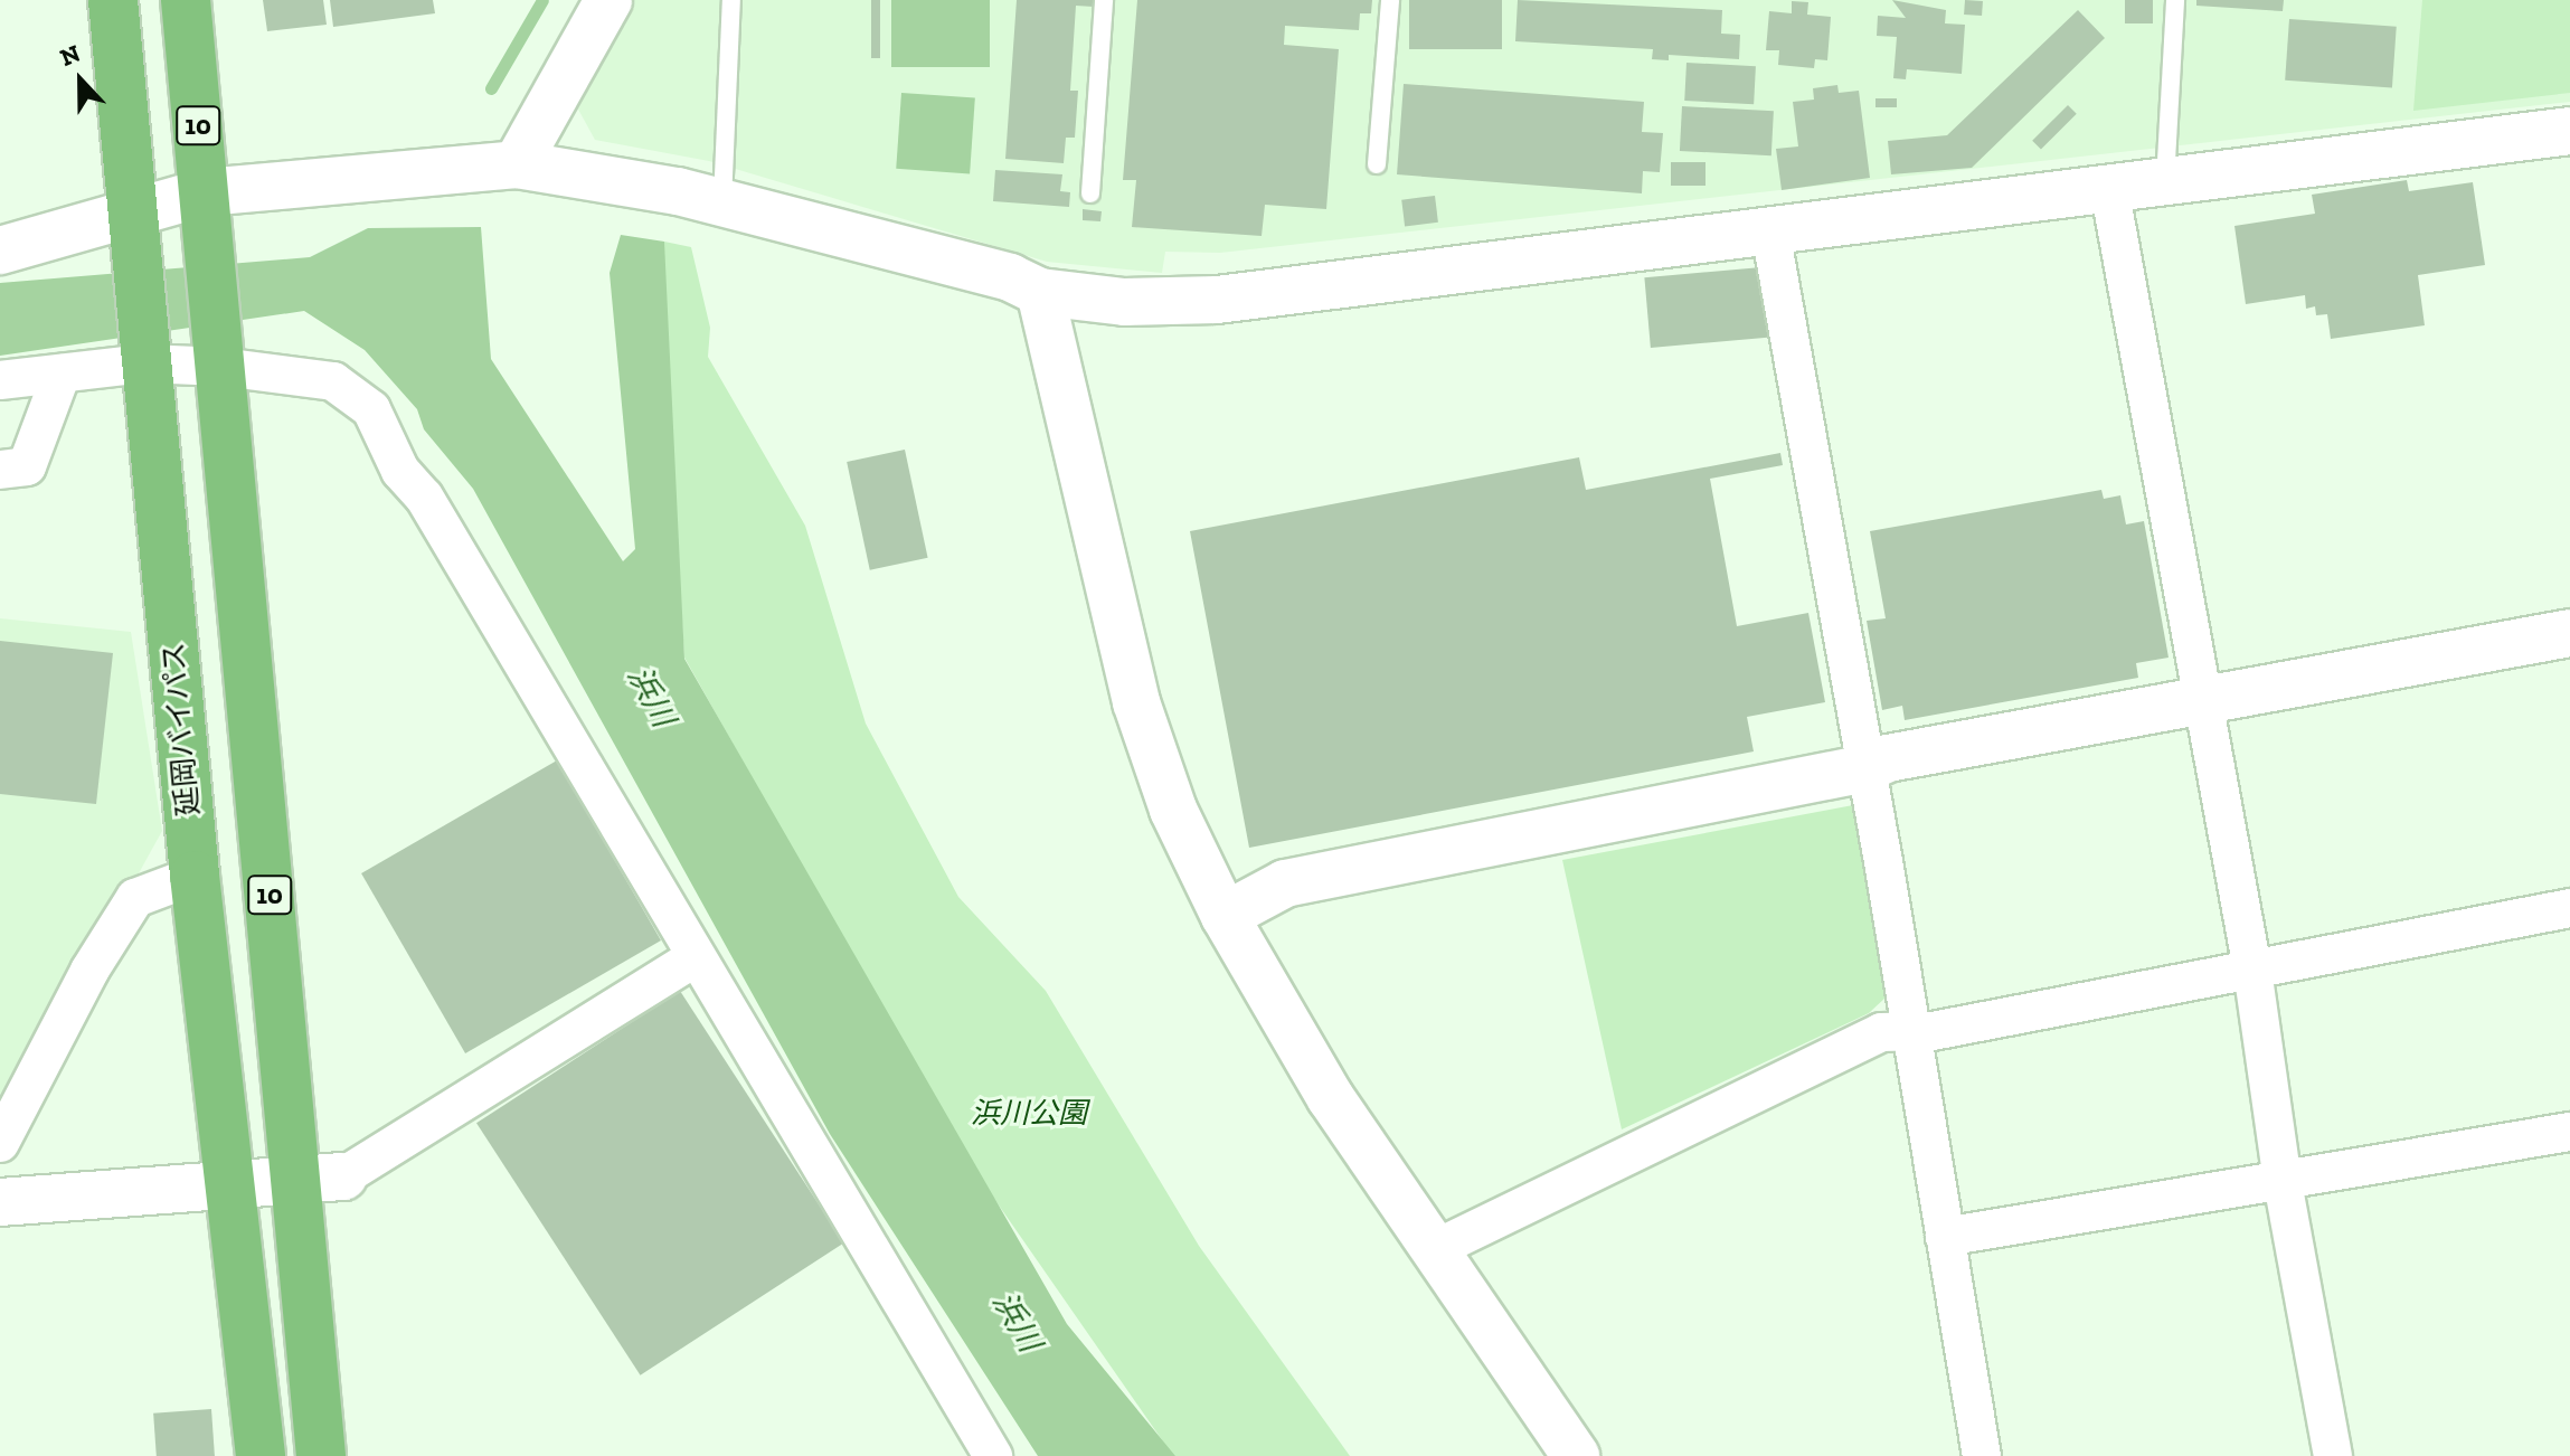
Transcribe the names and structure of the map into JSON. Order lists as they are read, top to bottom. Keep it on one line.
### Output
{"streets":{"highway":["10","延岡バイパス"]},"water":["浜川"],"parks":["浜川公園"],"north":"top"}
